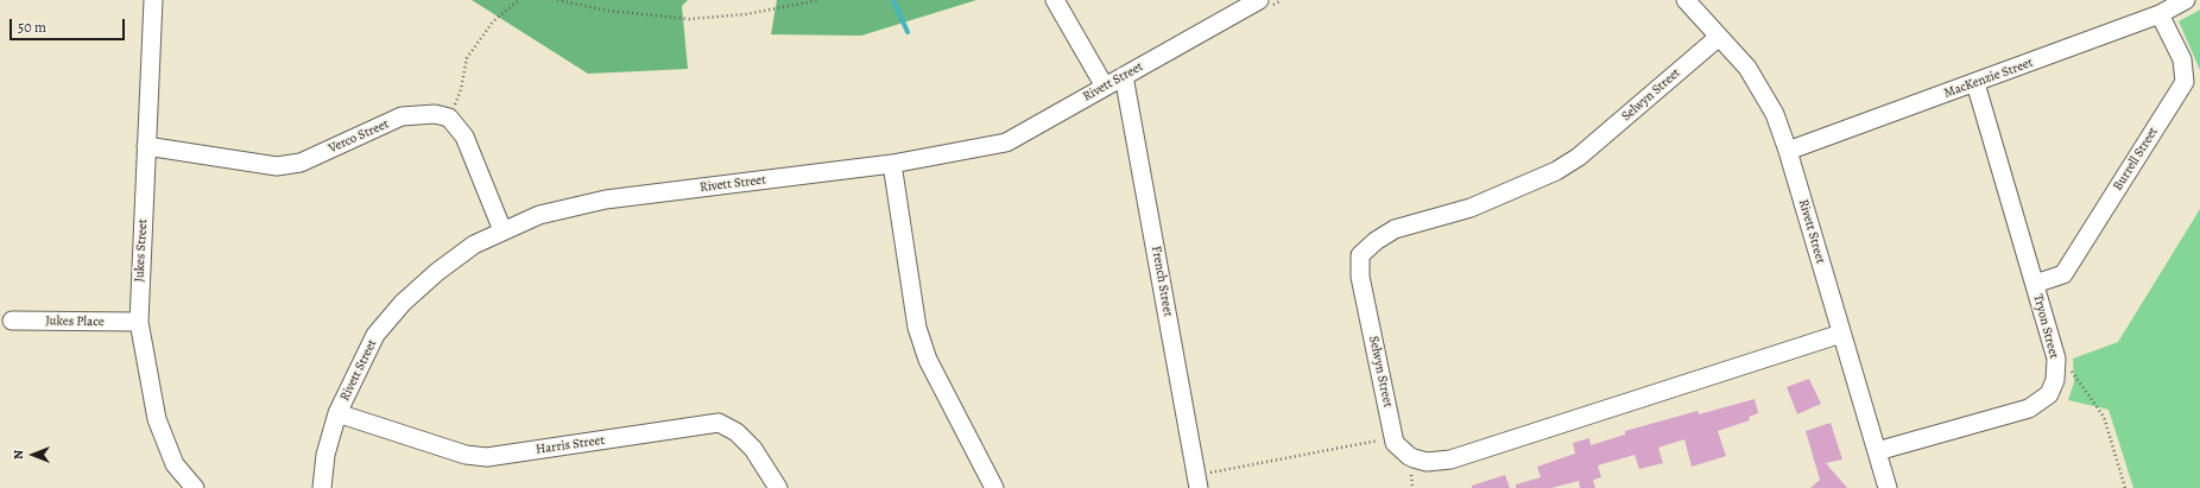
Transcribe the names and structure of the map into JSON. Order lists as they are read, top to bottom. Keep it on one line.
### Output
{"streets":{"street":["MacKenzie Street","Rivett Street","Selwyn Street","Verco Street","Burrell Street","Jukes Street","French Street","Jukes Place","Tryon Street","Harris Street"]},"crossings":[["MacKenzie Street","Rivett Street"],["MacKenzie Street","Burrell Street"],["MacKenzie Street","Tryon Street"],["Rivett Street","Selwyn Street"],["Rivett Street","French Street"],["Rivett Street","Tryon Street"],["Rivett Street","Harris Street"],["Verco Street","Jukes Street"],["Burrell Street","Tryon Street"],["Jukes Street","Jukes Place"]],"scale_bar":"50 m","north":"left"}
